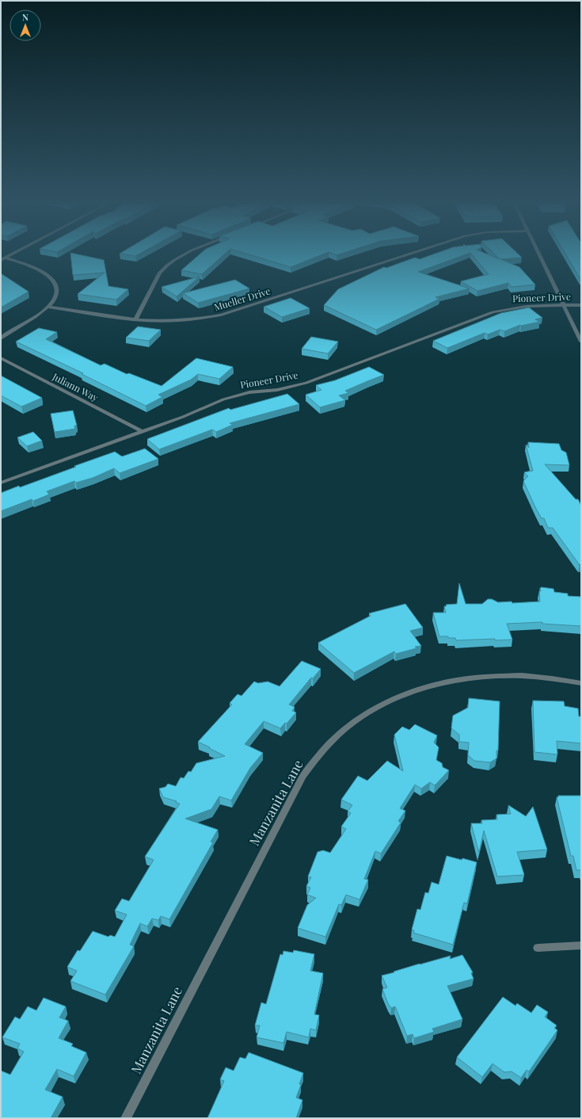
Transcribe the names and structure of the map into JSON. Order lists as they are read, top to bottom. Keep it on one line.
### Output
{"streets":{"street":["Pioneer Drive","Mueller Drive","Juliann Way","Manzanita Lane"]},"crossings":[["Pioneer Drive","Juliann Way"]],"north":"top"}
